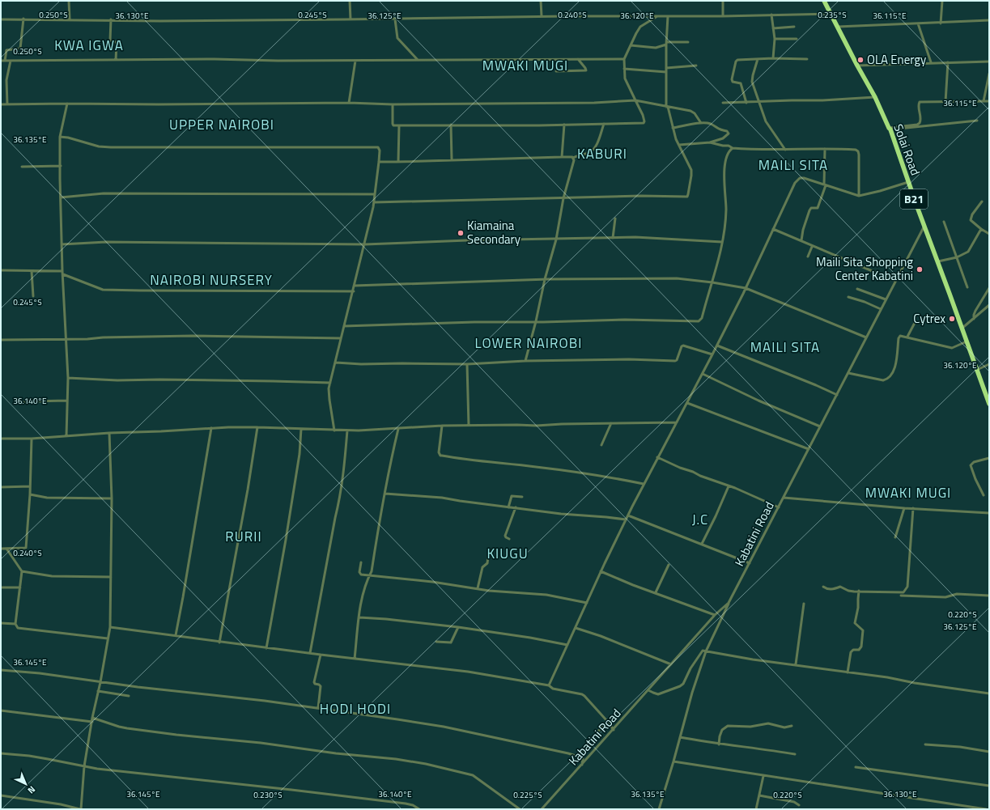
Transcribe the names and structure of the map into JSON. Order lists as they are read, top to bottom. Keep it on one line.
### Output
{"streets":{"highway":["Solai Road","B21"],"street":["Kabatini Road"]},"crossings":[["Solai Road","Kabatini Road"]],"districts":["KWA IGWA","MWAKI MUGI","UPPER NAIROBI","KABURI","MAILI SITA","NAIROBI NURSERY","LOWER NAIROBI","MAILI SITA","MWAKI MUGI","J.C","RURII","KIUGU","HODI HODI"],"places":["OLA Energy","Kiamaina Secondary","Maili Sita Shopping Center Kabatini","Cytrex"],"north":"bottom right","coordinates":["0.250°S","0.245°S","0.240°S","0.235°S","36.130°E","36.125°E","36.120°E","36.115°E","36.135°E","36.140°E","0.220°S","36.145°E","0.230°S","0.225°S"]}
